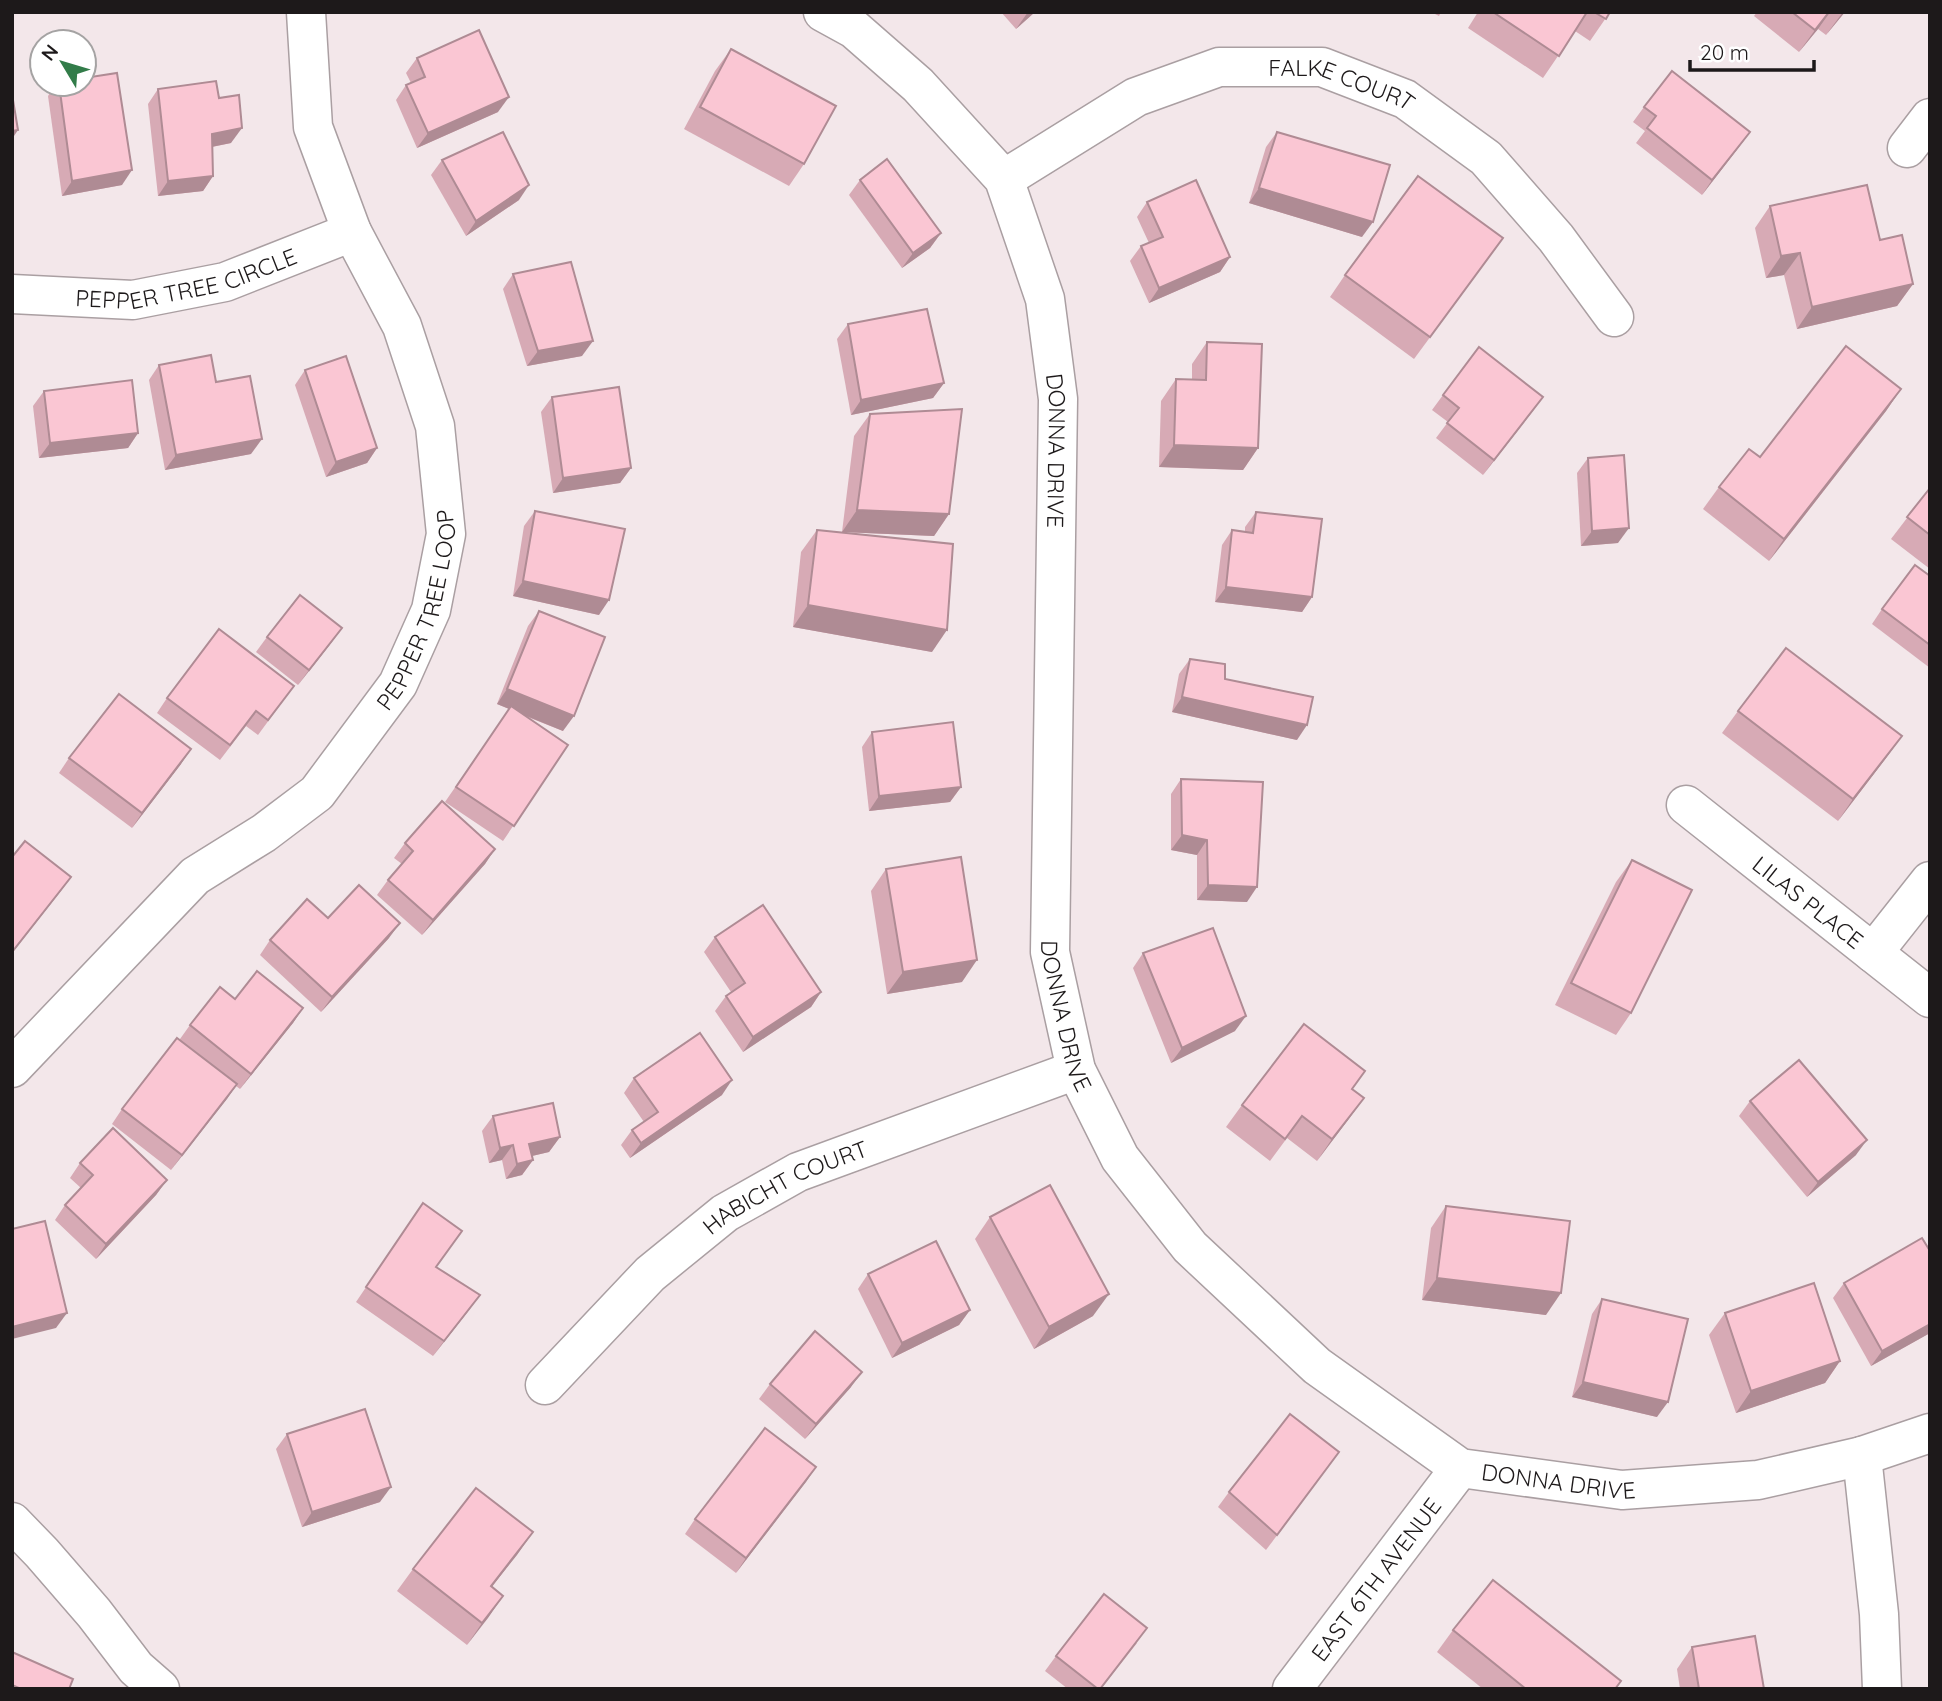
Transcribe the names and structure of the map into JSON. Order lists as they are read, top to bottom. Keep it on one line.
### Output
{"streets":{"street":["FALKE COURT","PEPPER TREE CIRCLE","DONNA DRIVE","PEPPER TREE LOOP","LILAS PLACE","HABICHT COURT","EAST 6TH AVENUE"]},"crossings":[["FALKE COURT","DONNA DRIVE"],["PEPPER TREE CIRCLE","PEPPER TREE LOOP"],["DONNA DRIVE","HABICHT COURT"],["DONNA DRIVE","EAST 6TH AVENUE"]],"scale_bar":"20 m","north":"top left"}
